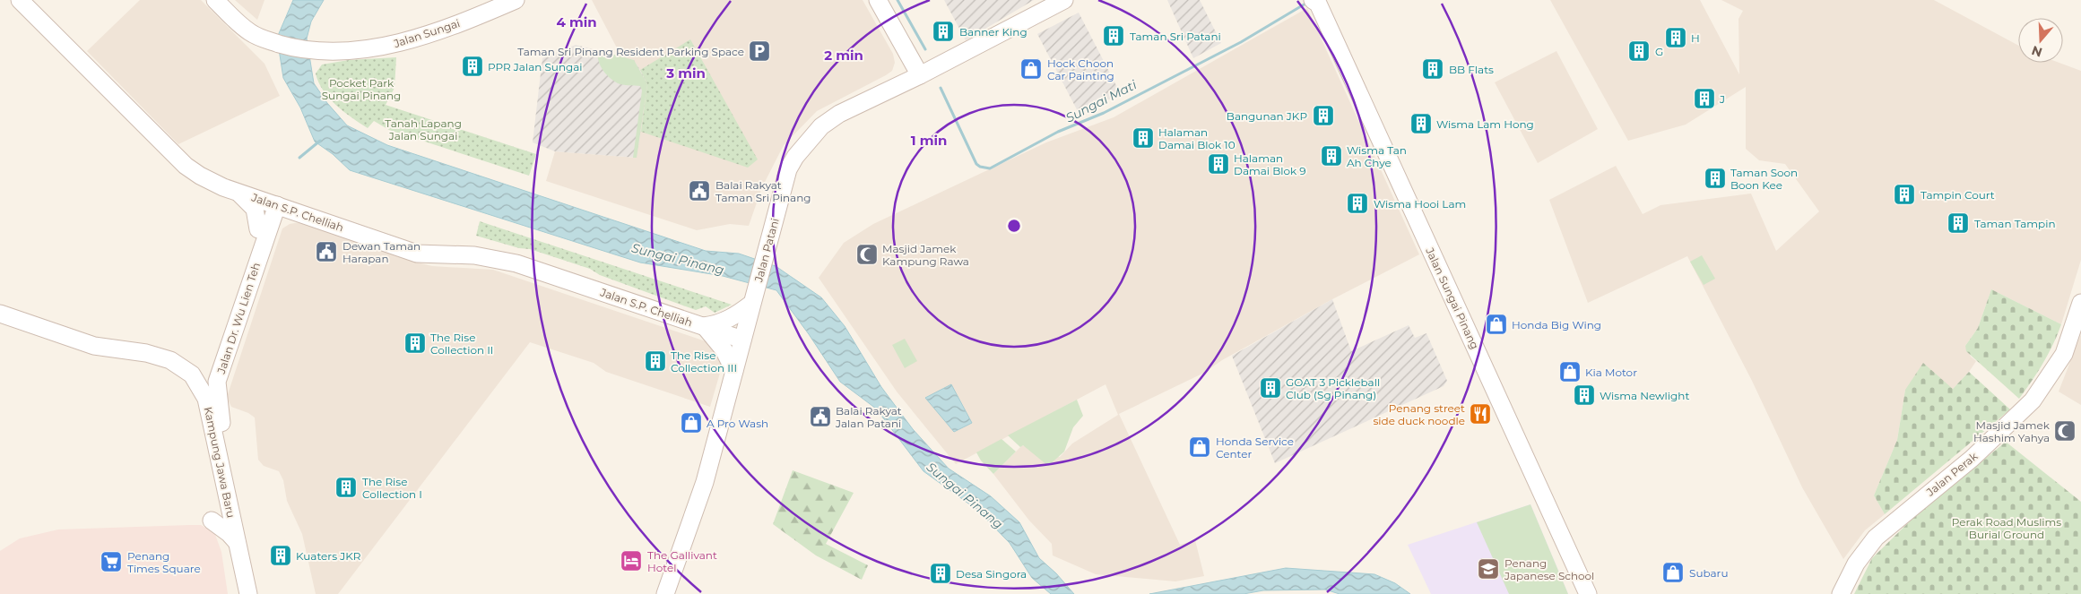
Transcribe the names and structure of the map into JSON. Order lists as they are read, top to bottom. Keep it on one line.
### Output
{"streets":{"street":["Jalan Sungai","Jalan S.P. Chelliah","Jalan Patani","Jalan Sungai Pinang","Jalan Dr. Wu Lien Teh","Kampung Jawa Baru","Jalan Perak"]},"crossings":[["Jalan S.P. Chelliah","Jalan Patani"],["Jalan S.P. Chelliah","Jalan Dr. Wu Lien Teh"],["Jalan Dr. Wu Lien Teh","Kampung Jawa Baru"]],"water":["Sungai Mati","Sungai Pinang"],"parks":["Pocket Park Sungai Pinang","Tanah Lapang Jalan Sungai","Perak Road Muslims Burial Ground"],"places":{"building":["Banner King","Taman Sri Patani","H","G","PPR Jalan Sungai","BB Flats","J","Bangunan JKP","Wisma Lam Hong","Halaman Damai Blok 10","Wisma Tan Ah Chye","Halaman Damai Blok 9","Taman Soon Boon Kee","Tampin Court","Wisma Hooi Lam","Taman Tampin","The Rise Collection II","The Rise Collection III","GOAT 3 Pickleball Club (Sg Pinang)","Wisma Newlight","The Rise Collection I","Kuaters JKR","Desa Singora"],"parking":["Taman Sri Pinang Resident Parking Space"],"shop":["Hock Choon Car Painting","Honda Big Wing","Kia Motor","A Pro Wash","Honda Service Center","Subaru"],"public building":["Balai Rakyat Taman Sri Pinang","Dewan Taman Harapan","Balai Rakyat Jalan Patani"],"mosque":["Masjid Jamek Kampung Rawa","Masjid Jamek Hashim Yahya"],"restaurant":["Penang street side duck noodle"],"hotel":["The Gallivant Hotel"],"supermarket":["Penang Times Square"],"school or university":["Penang Japanese School"]},"north":"bottom","rings":["4 min","2 min","3 min","1 min"]}
